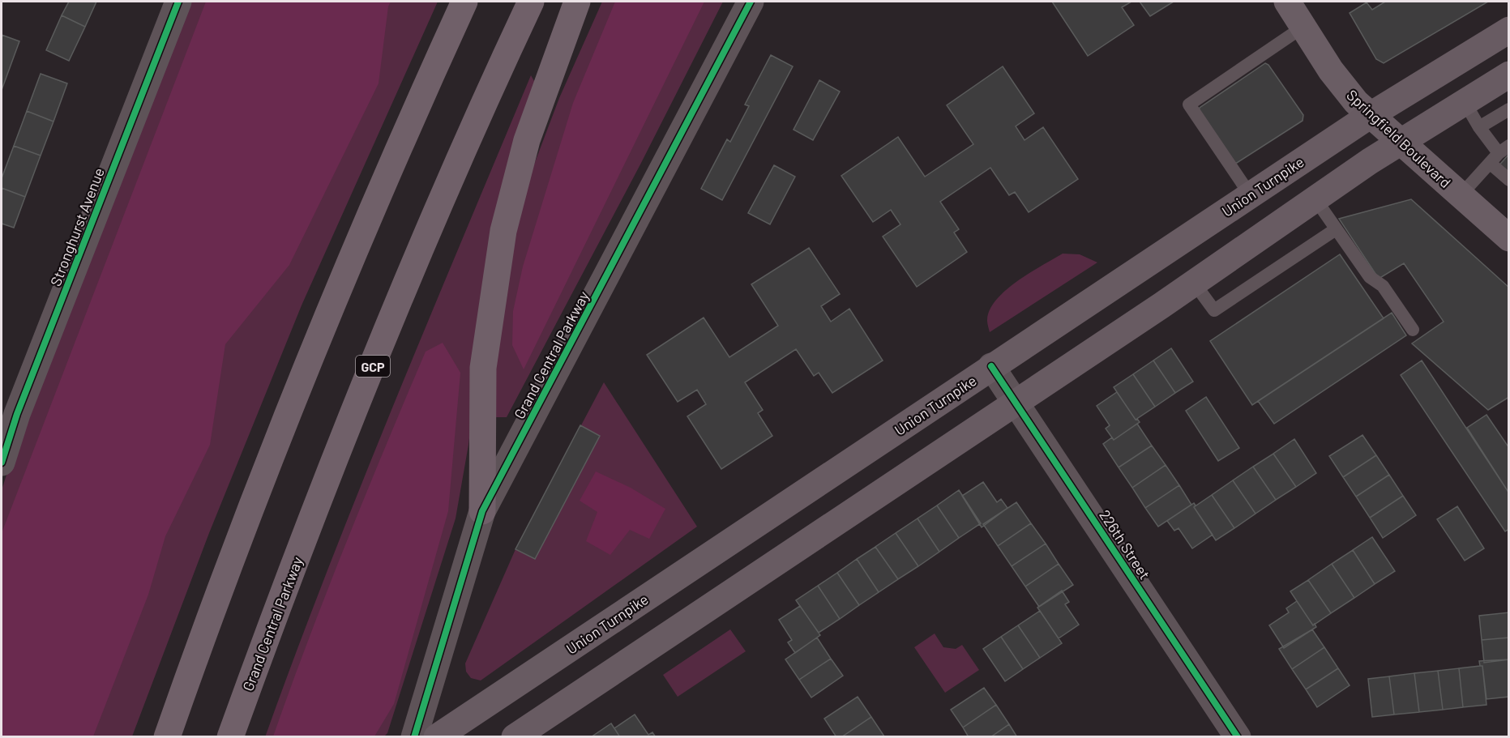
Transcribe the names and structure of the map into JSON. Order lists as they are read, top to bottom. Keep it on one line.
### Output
{"streets":{"highway":["Grand Central Parkway","GCP"],"main road":["Springfield Boulevard","Union Turnpike"],"street":["Stronghurst Avenue","226th Street"]},"crossings":[["Springfield Boulevard","Union Turnpike"],["Union Turnpike","226th Street"]]}
